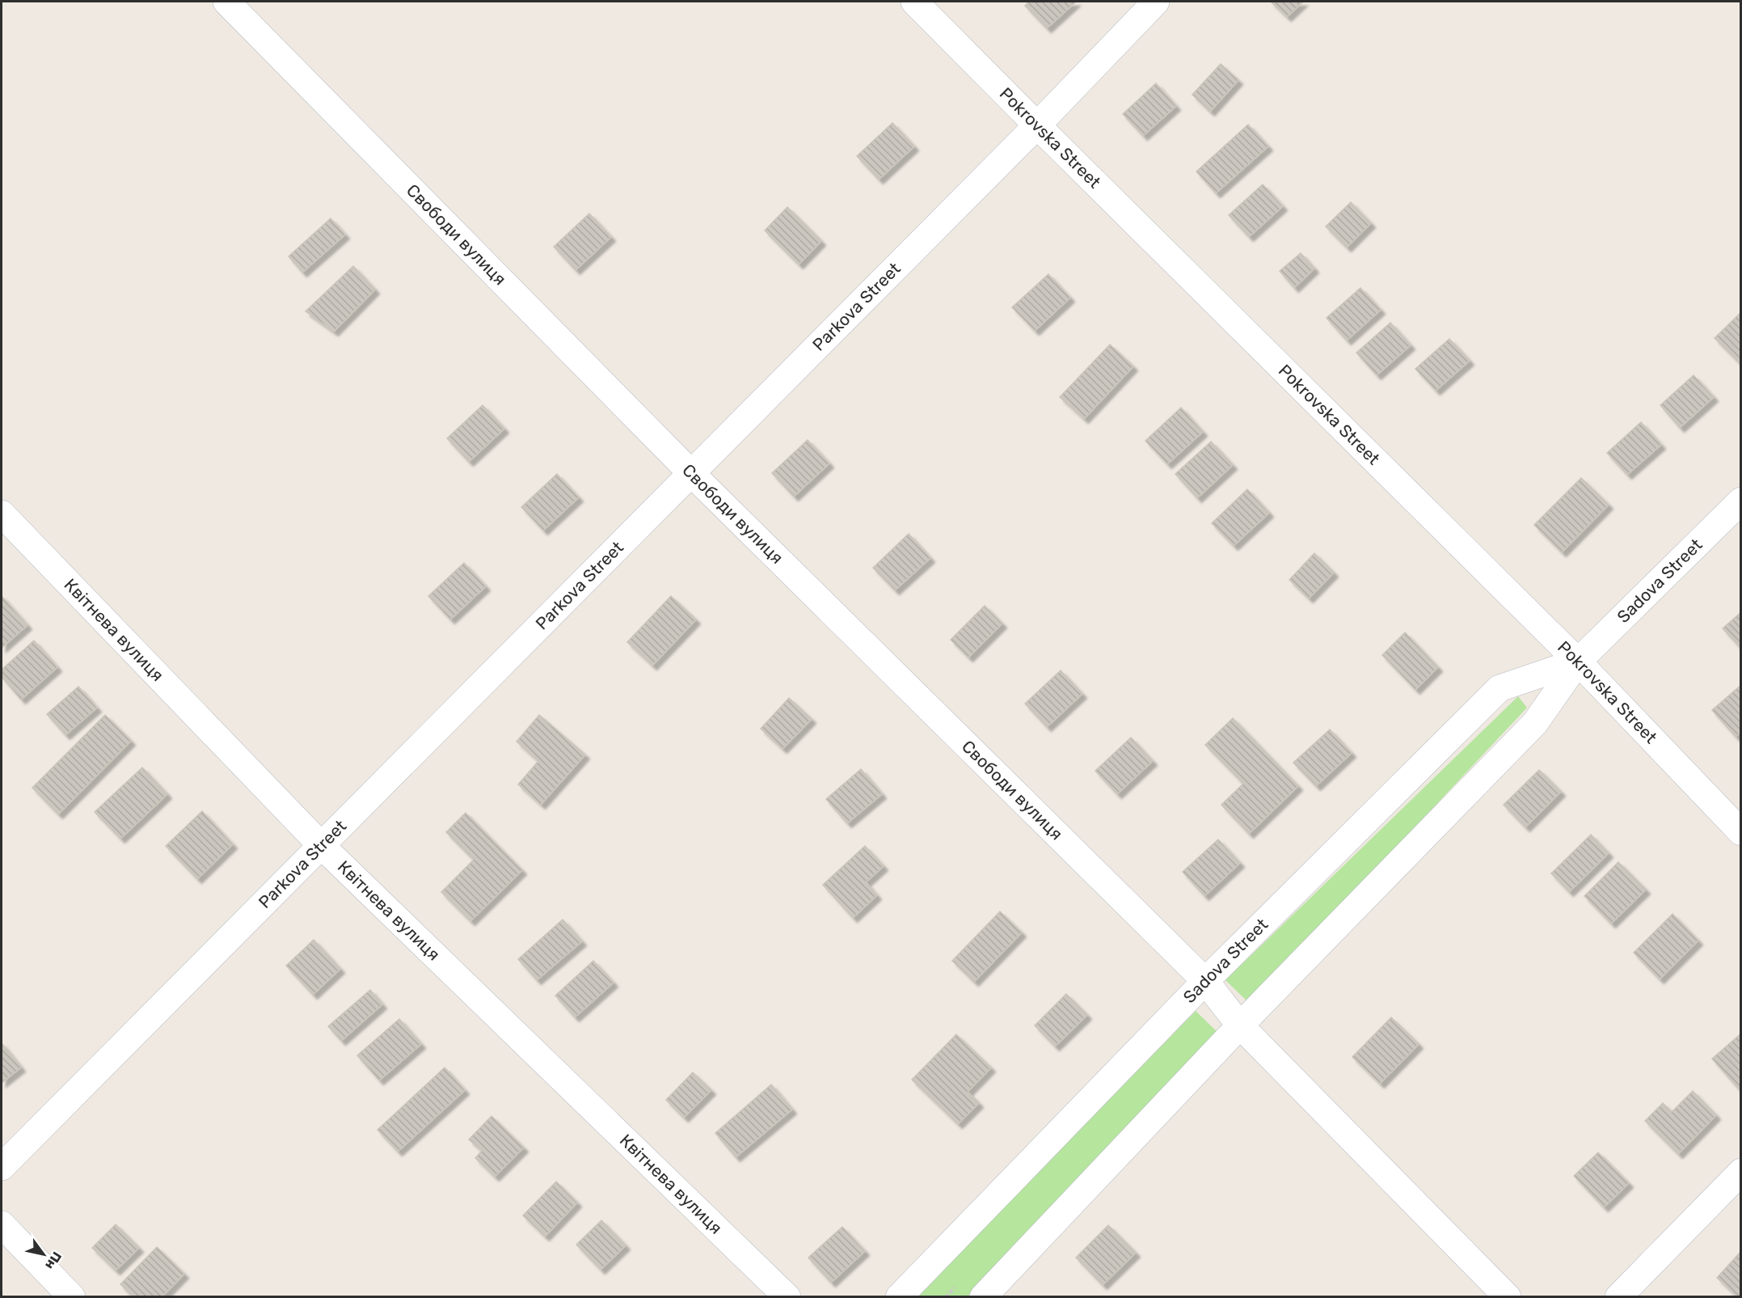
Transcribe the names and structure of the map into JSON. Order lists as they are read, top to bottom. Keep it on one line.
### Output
{"streets":{"street":["Pokrovska Street","Свободи вулиця","Parkova Street","Sadova Street","Квітнева вулиця"]},"crossings":[["Pokrovska Street","Parkova Street"],["Pokrovska Street","Sadova Street"],["Свободи вулиця","Parkova Street"],["Свободи вулиця","Sadova Street"],["Parkova Street","Квітнева вулиця"]],"north":"bottom right"}
